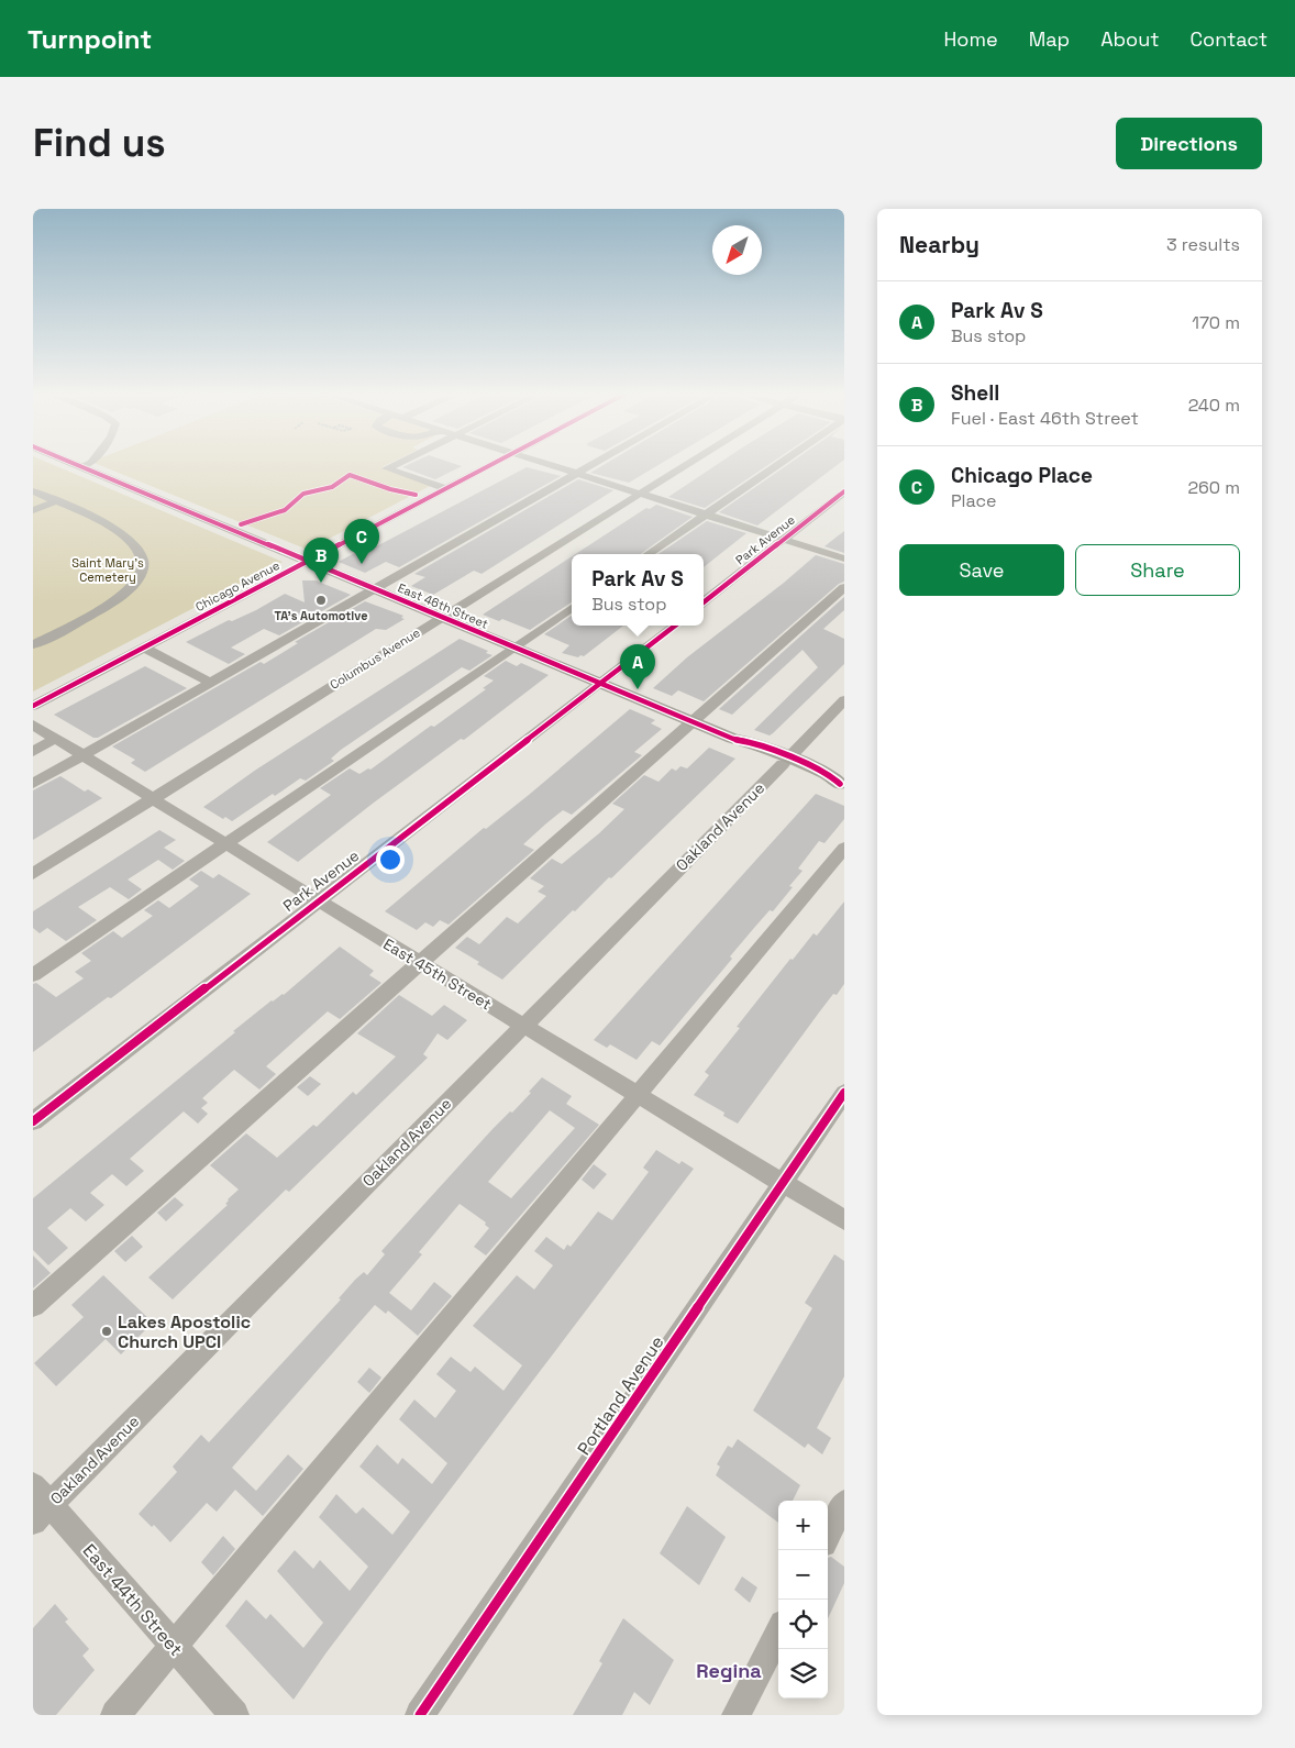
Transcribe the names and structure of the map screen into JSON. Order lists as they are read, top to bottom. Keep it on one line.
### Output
{"streets":{"main road":["East 46th Street"],"street":["Park Avenue","Chicago Avenue","Columbus Avenue","Oakland Avenue","East 45th Street","Portland Avenue","East 44th Street"]},"crossings":[["Park Avenue","East 46th Street"],["Park Avenue","East 45th Street"],["Chicago Avenue","East 46th Street"],["East 46th Street","Columbus Avenue"],["East 46th Street","Oakland Avenue"],["Columbus Avenue","East 45th Street"],["Oakland Avenue","East 45th Street"],["Oakland Avenue","East 44th Street"],["East 45th Street","Portland Avenue"]],"districts":["Regina"],"parks":["Saint Mary's Cemetery"],"places":["TA's Automotive","Lakes Apostolic Church UPCI"],"north":"bottom left","page":{"header":"Turnpoint","nav":["Home","Map","About","Contact"],"buttons":["Directions",["Save","Share"]],"title":"Find us","heading":["Nearby","3 results"],"list":[{"mark":"A","name":"Park Av S","note":"Bus stop","value":"170 m"},{"mark":"B","name":"Shell","note":"Fuel · East 46th Street","value":"240 m"},{"mark":"C","name":"Chicago Place","note":"Place","value":"260 m"}],"pins":["C","B","A"],"popup":["Park Av S","Bus stop"],"map_buttons":["+","−"]}}
